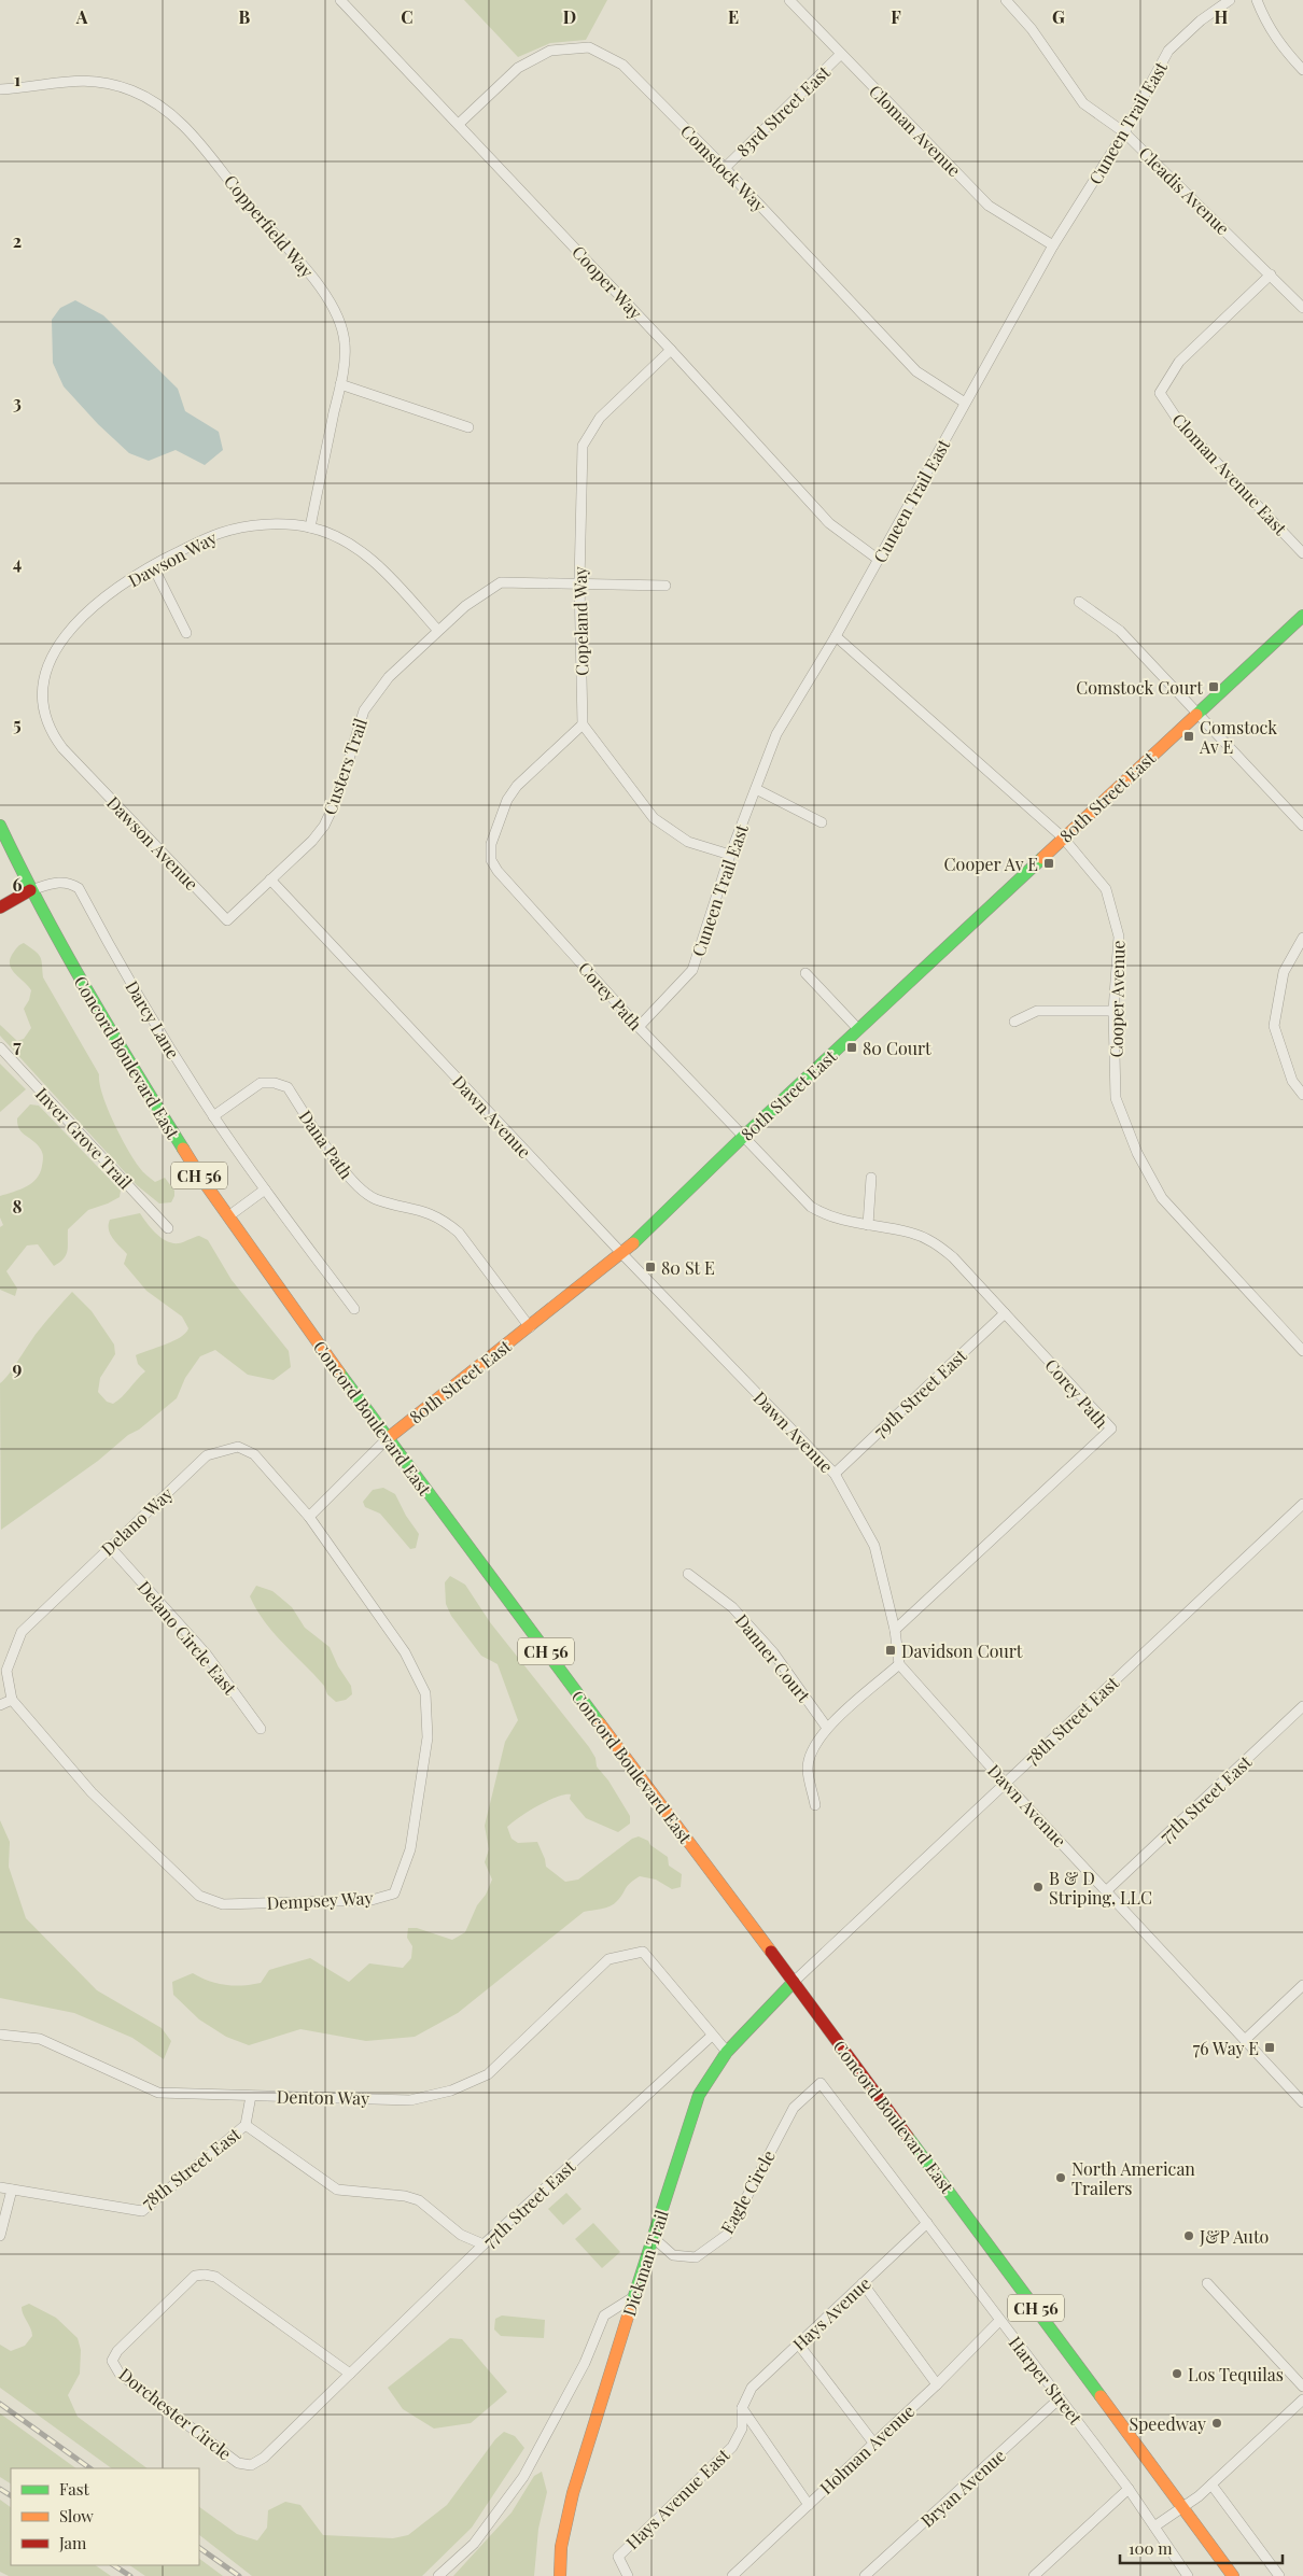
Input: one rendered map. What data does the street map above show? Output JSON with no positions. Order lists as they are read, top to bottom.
{
  "streets": {
    "main road": [
      "80th Street East",
      "Concord Boulevard East",
      "CH 56",
      "Dickman Trail"
    ],
    "street": [
      "83rd Street East",
      "Cuneen Trail East",
      "Cloman Avenue",
      "Comstock Way",
      "Cleadis Avenue",
      "Copperfield Way",
      "Cooper Way",
      "Cloman Avenue East",
      "Dawson Way",
      "Copeland Way",
      "Custers Trail",
      "Dawson Avenue",
      "Corey Path",
      "Cooper Avenue",
      "Darcy Lane",
      "Dawn Avenue",
      "Inver Grove Trail",
      "Dana Path",
      "79th Street East",
      "Delano Way",
      "Delano Circle East",
      "Danner Court",
      "78th Street East",
      "77th Street East",
      "Dempsey Way",
      "Denton Way",
      "Eagle Circle",
      "Hays Avenue",
      "Harper Street",
      "Dorchester Circle",
      "Holman Avenue",
      "Bryan Avenue",
      "Hays Avenue East"
    ]
  },
  "crossings": [
    ["83rd Street East", "Cloman Avenue"],
    ["83rd Street East", "Comstock Way"],
    ["Cuneen Trail East", "Cloman Avenue"],
    ["Cuneen Trail East", "Comstock Way"],
    ["Cuneen Trail East", "Cleadis Avenue"],
    ["Cuneen Trail East", "Cooper Way"],
    ["Cuneen Trail East", "Corey Path"],
    ["Cuneen Trail East", "Cooper Avenue"],
    ["Comstock Way", "Cooper Way"],
    ["Cleadis Avenue", "Cloman Avenue East"],
    ["Copperfield Way", "Dawson Way"],
    ["Cooper Way", "Copeland Way"],
    ["Dawson Way", "Custers Trail"],
    ["Dawson Way", "Dawson Avenue"],
    ["Copeland Way", "Custers Trail"],
    ["Copeland Way", "Corey Path"],
    ["Custers Trail", "Dawson Avenue"],
    ["Custers Trail", "Dawn Avenue"],
    ["80th Street East", "Corey Path"],
    ["80th Street East", "Cooper Avenue"],
    ["80th Street East", "Concord Boulevard East"],
    ["80th Street East", "Dawn Avenue"],
    ["80th Street East", "Dana Path"],
    ["80th Street East", "Delano Way"],
    ["80th Street East", "Dempsey Way"],
    ["Corey Path", "Dawn Avenue"],
    ["Corey Path", "79th Street East"],
    ["Darcy Lane", "Concord Boulevard East"],
    ["Darcy Lane", "Dana Path"],
    ["Concord Boulevard East", "78th Street East"],
    ["Concord Boulevard East", "Dickman Trail"],
    ["Dawn Avenue", "79th Street East"],
    ["Dawn Avenue", "78th Street East"],
    ["Dawn Avenue", "77th Street East"],
    ["Delano Way", "Delano Circle East"],
    ["Delano Way", "Dempsey Way"],
    ["78th Street East", "Denton Way"],
    ["78th Street East", "Dickman Trail"],
    ["77th Street East", "Denton Way"],
    ["77th Street East", "Dorchester Circle"],
    ["Eagle Circle", "Dickman Trail"],
    ["Eagle Circle", "Harper Street"],
    ["Hays Avenue", "Harper Street"],
    ["Hays Avenue", "Hays Avenue East"],
    ["Harper Street", "Holman Avenue"],
    ["Harper Street", "Bryan Avenue"]
  ],
  "places": {
    "transit": [
      "Comstock Court",
      "Comstock Av E",
      "Cooper Av E",
      "80 Court",
      "80 St E",
      "Davidson Court",
      "76 Way E"
    ],
    "other": [
      "B & D Striping, LLC",
      "North American Trailers",
      "J&P Auto",
      "Los Tequilas",
      "Speedway"
    ]
  },
  "legend": ["Fast", "Slow", "Jam"],
  "scale_bar": "100 m",
  "grid": {
    "columns": [
      "A",
      "B",
      "C",
      "D",
      "E",
      "F",
      "G",
      "H"
    ],
    "rows": [
      "1",
      "2",
      "3",
      "4",
      "5",
      "6",
      "7",
      "8",
      "9"
    ]
  }
}
